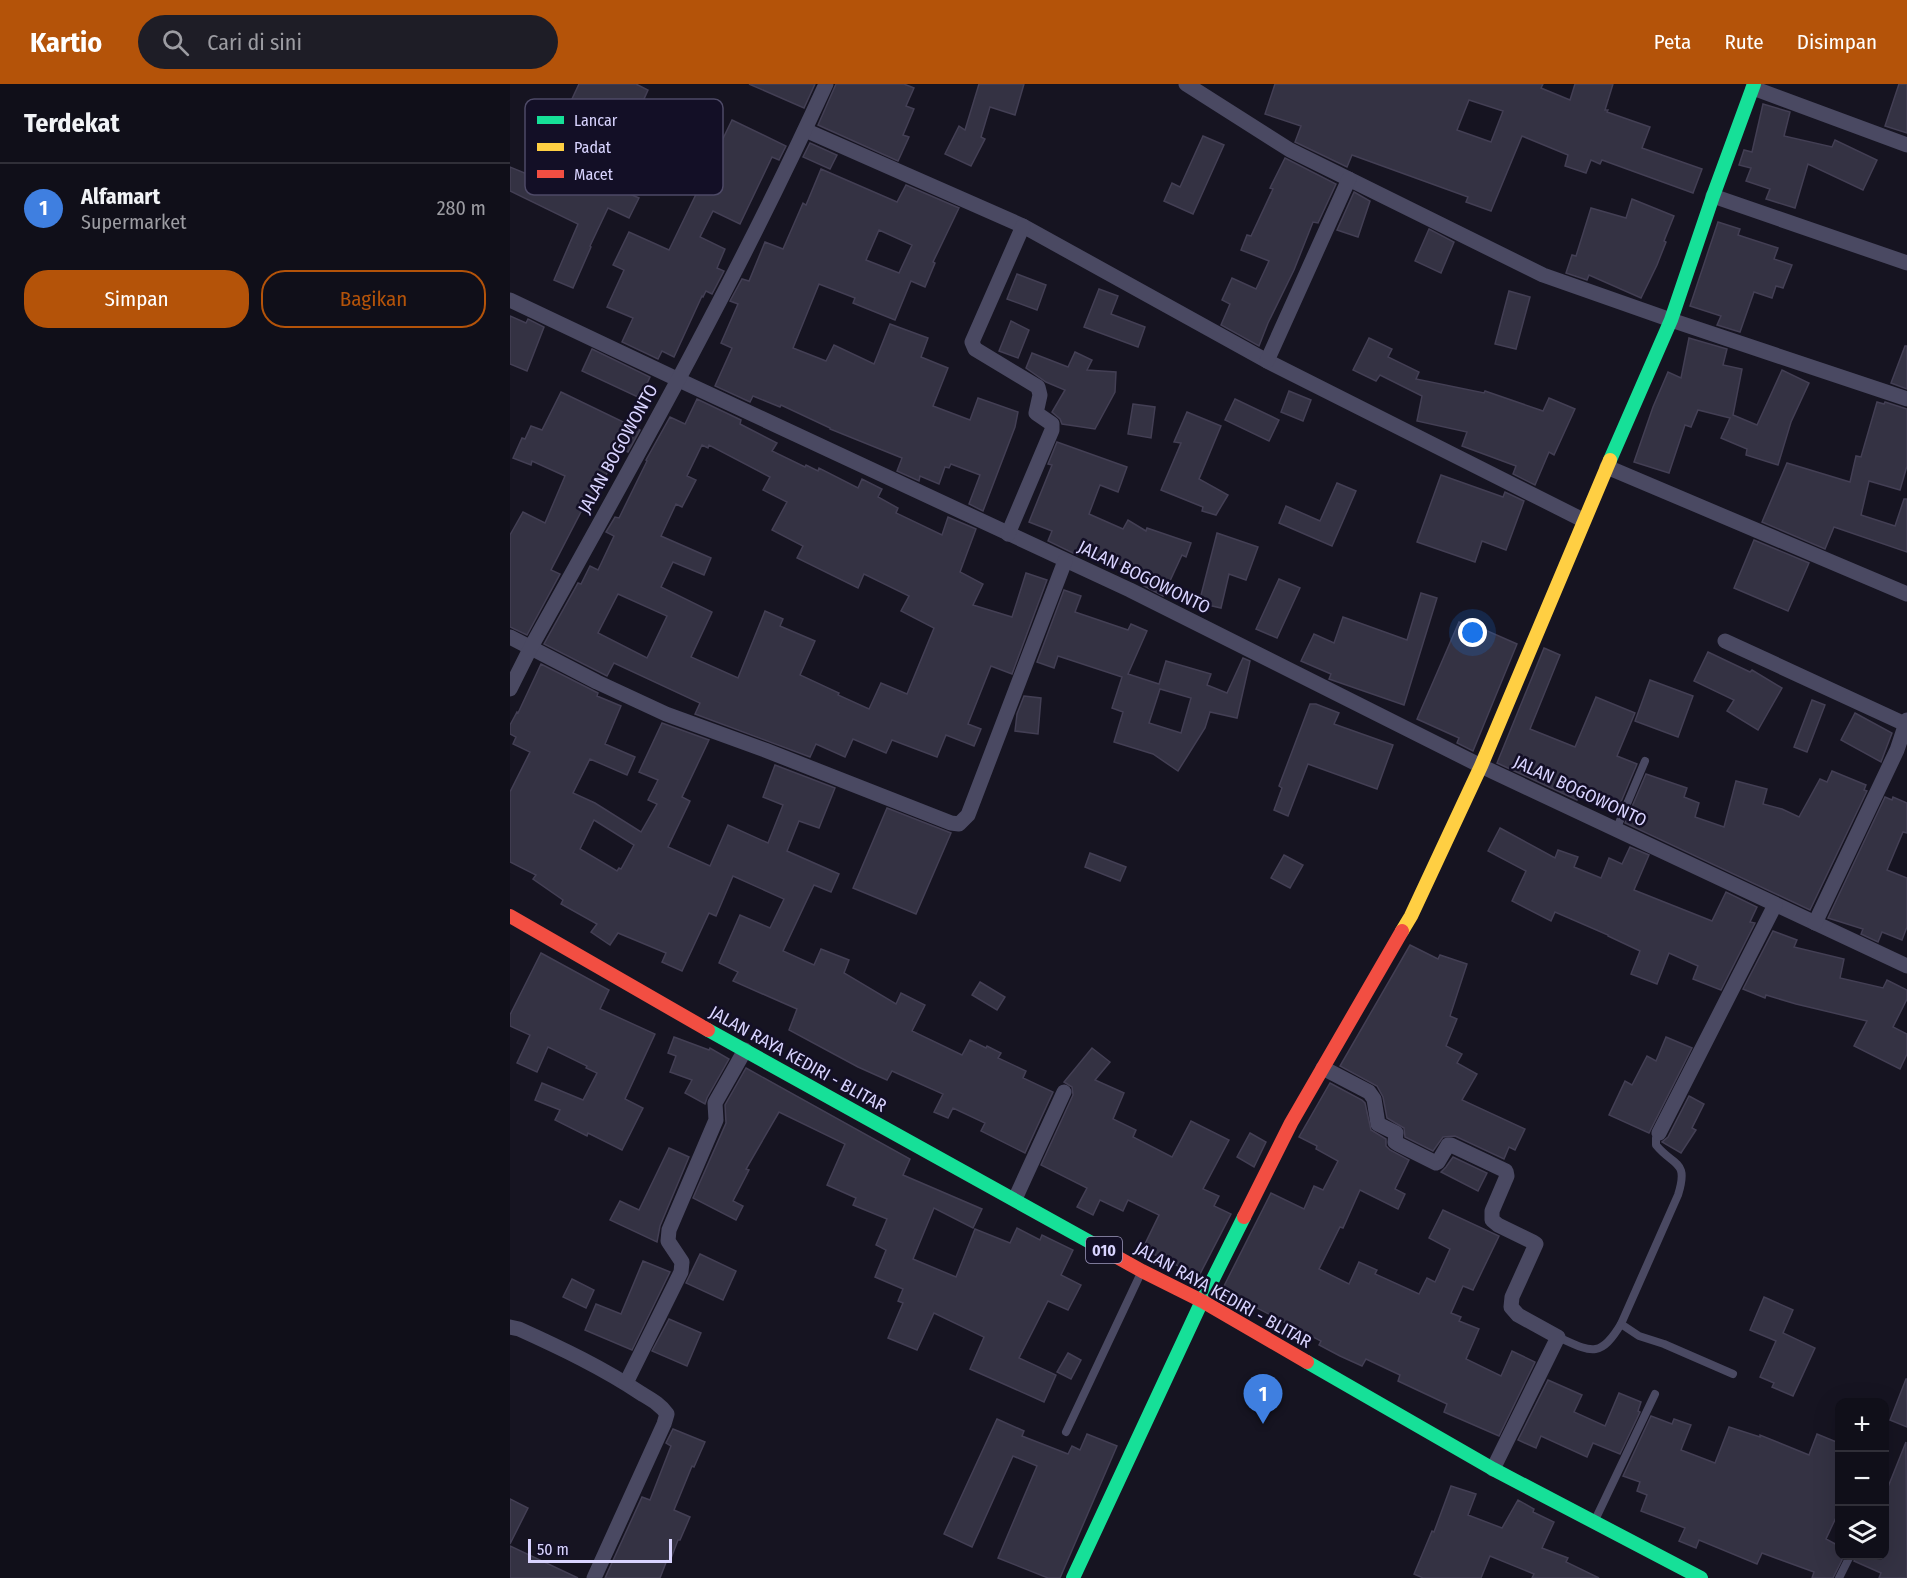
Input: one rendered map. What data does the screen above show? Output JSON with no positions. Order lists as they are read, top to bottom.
{
  "streets": {
    "street": ["JALAN BOGOWONTO", "JALAN RAYA KEDIRI - BLITAR", "010"]
  },
  "legend": ["Lancar", "Padat", "Macet"],
  "scale_bar": "50 m",
  "page": {
    "header": "Kartio",
    "search": "Cari di sini",
    "nav": ["Peta", "Rute", "Disimpan"],
    "heading": "Terdekat",
    "list": [
      {
        "mark": "1",
        "name": "Alfamart",
        "note": "Supermarket",
        "value": "280 m"
      }
    ],
    "buttons": ["Simpan", "Bagikan"],
    "pins": "1",
    "map_buttons": ["+", "−"],
    "scale": "50 m"
  }
}
